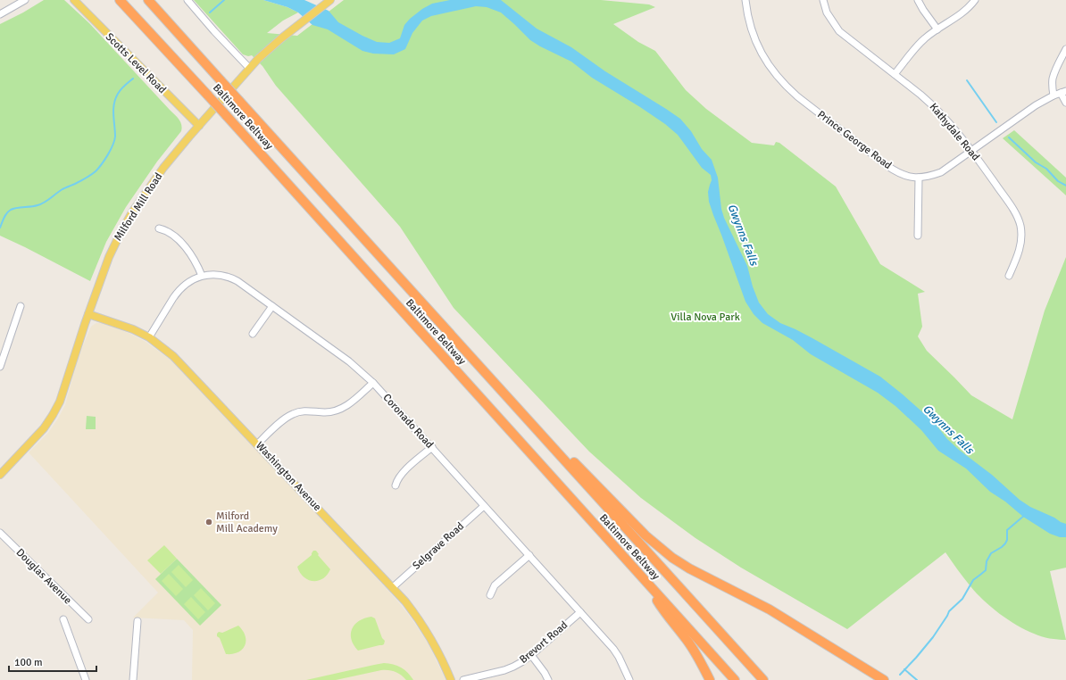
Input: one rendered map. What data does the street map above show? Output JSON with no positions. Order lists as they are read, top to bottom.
{
  "streets": {
    "highway": ["Baltimore Beltway"],
    "main road": ["Scotts Level Road", "Milford Mill Road", "Washington Avenue"],
    "street": [
      "Kathydale Road",
      "Prince George Road",
      "Coronado Road",
      "Selgrave Road",
      "Douglas Avenue",
      "Brevort Road"
    ]
  },
  "crossings": [
    ["Scotts Level Road", "Milford Mill Road"],
    ["Kathydale Road", "Prince George Road"],
    ["Milford Mill Road", "Washington Avenue"],
    ["Coronado Road", "Washington Avenue"],
    ["Coronado Road", "Selgrave Road"],
    ["Coronado Road", "Brevort Road"],
    ["Washington Avenue", "Selgrave Road"]
  ],
  "water": ["Gwynns Falls"],
  "parks": ["Villa Nova Park"],
  "places": ["Milford Mill Academy"],
  "scale_bar": "100 m"
}
